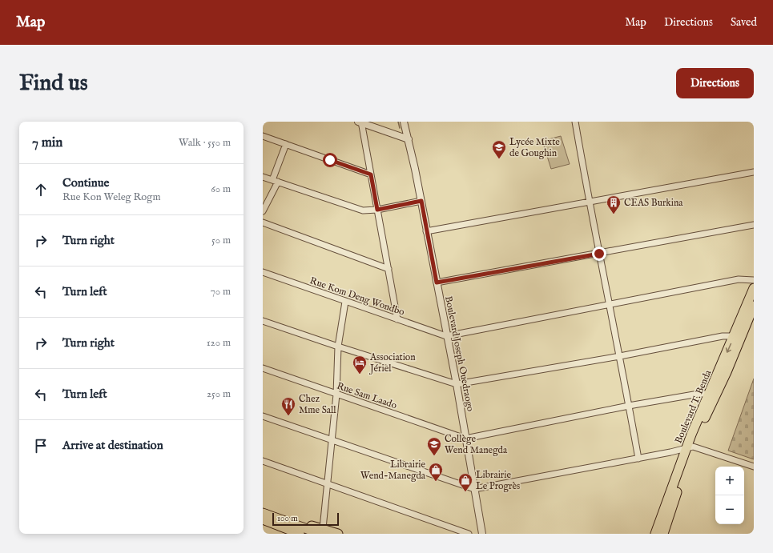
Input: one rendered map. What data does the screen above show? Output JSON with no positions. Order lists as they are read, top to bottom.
{
  "streets": {
    "highway": ["Boulevard T. Benda"],
    "street": ["Rue Kom Deng Wondbo", "Boulevard Joseph Ouedraogo", "Rue Sam Laado"]
  },
  "crossings": [
    ["Rue Kom Deng Wondbo", "Boulevard Joseph Ouedraogo"],
    ["Boulevard Joseph Ouedraogo", "Rue Sam Laado"]
  ],
  "places": {
    "school or university": ["Lycée Mixte de Goughin", "Collège Wend Manegda"],
    "building": ["CEAS Burkina"],
    "hotel": ["Association Jériel"],
    "restaurant": ["Chez Mme Sall"],
    "shop": ["Librairie Wend-Manegda", "Librairie Le Progrès"]
  },
  "scale_bar": "100 m",
  "page": {
    "header": "Map",
    "nav": ["Map", "Directions", "Saved"],
    "buttons": "Directions",
    "title": "Find us",
    "heading": ["7 min", "Walk · 550 m"],
    "list": [
      ["Continue", "Rue Kon Weleg Rogm", "60 m"],
      ["Turn right", "50 m"],
      ["Turn left", "70 m"],
      ["Turn right", "120 m"],
      ["Turn left", "250 m"],
      "Arrive at destination"
    ],
    "map_buttons": ["+", "−"],
    "scale": "100 m"
  }
}
